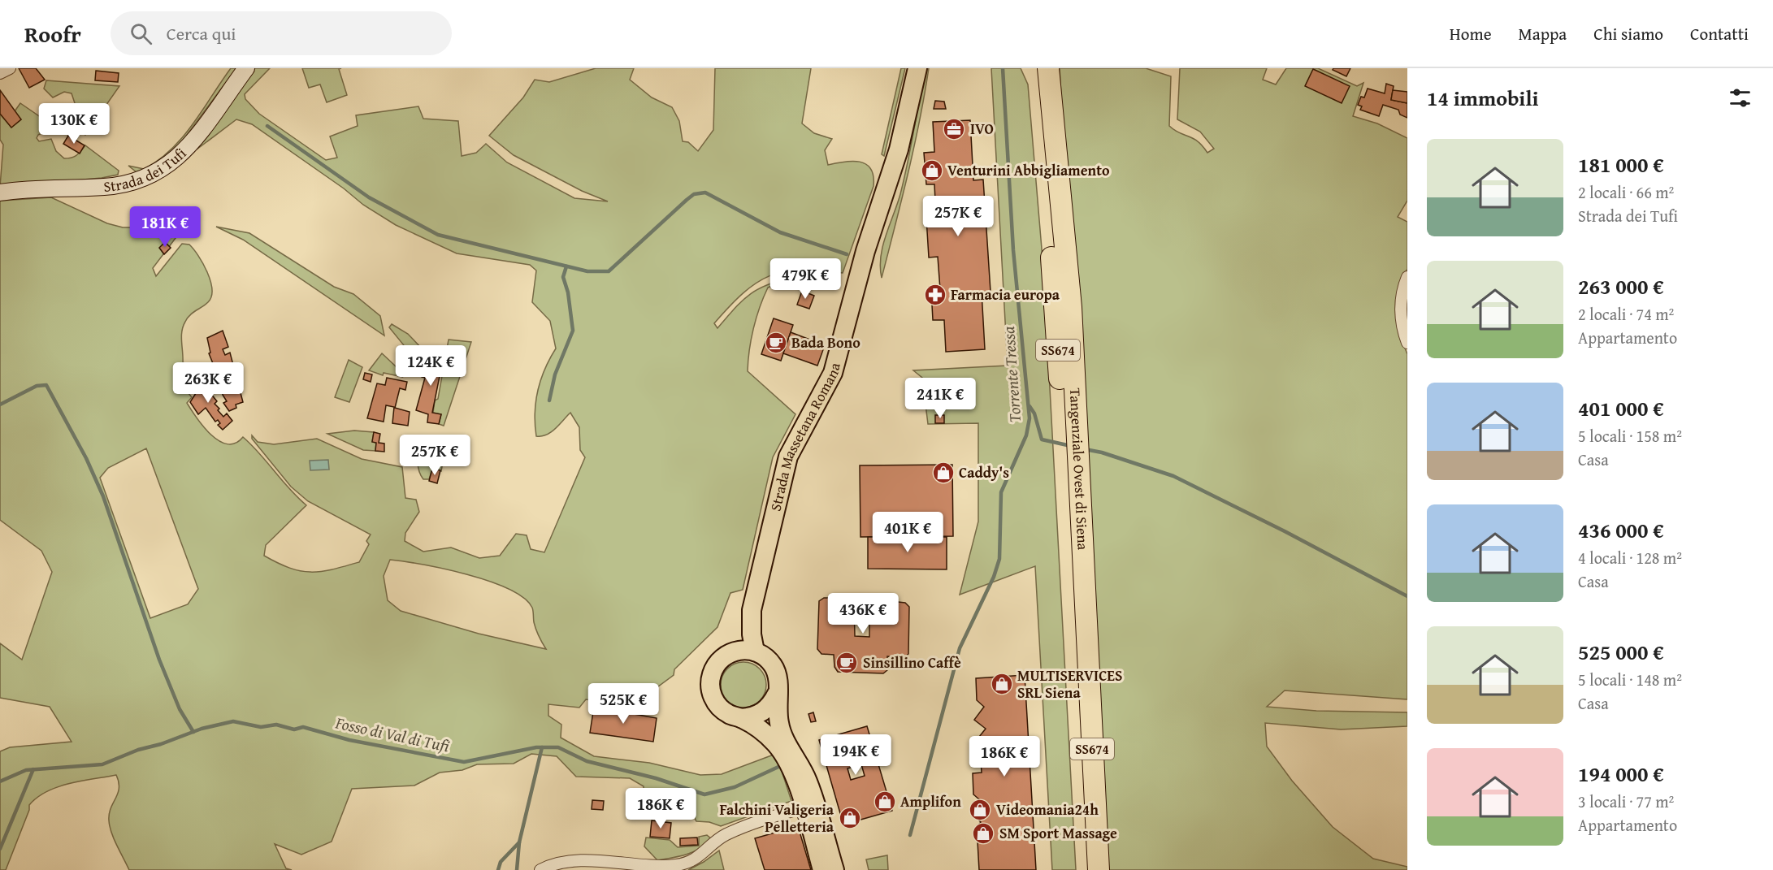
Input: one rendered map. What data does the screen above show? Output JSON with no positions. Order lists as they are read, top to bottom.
{
  "streets": {
    "highway": ["SS674", "Tangenziale Ovest di Siena"],
    "main road": ["Strada Massetana Romana"],
    "street": ["Strada dei Tufi"]
  },
  "water": ["Torrente Tressa", "Fosso di Val di Tufi"],
  "places": {
    "office": ["IVO"],
    "shop": [
      "Venturini Abbigliamento",
      "Caddy's",
      "MULTISERVICES SRL Siena",
      "Amplifon",
      "Videomania24h",
      "Falchini Valigeria Pelletteria",
      "SM Sport Massage"
    ],
    "pharmacy": ["Farmacia europa"],
    "cafe": ["Bada Bono", "Sinsillino Caffè"]
  },
  "page": {
    "header": "Roofr",
    "search": "Cerca qui",
    "nav": [
      "Home",
      "Mappa",
      "Chi siamo",
      "Contatti"
    ],
    "heading": "14 immobili",
    "price": [
      "130K €",
      "257K €",
      "181K €",
      "479K €",
      "124K €",
      "263K €",
      "241K €",
      "257K €",
      "401K €",
      "436K €",
      "525K €",
      "194K €",
      "186K €",
      "186K €"
    ],
    "list": [
      {
        "name": "181 000 €",
        "note": "2 locali · 66 m² · Strada dei Tufi"
      },
      {
        "name": "263 000 €",
        "note": "2 locali · 74 m² · Appartamento"
      },
      {
        "name": "401 000 €",
        "note": "5 locali · 158 m² · Casa"
      },
      {
        "name": "436 000 €",
        "note": "4 locali · 128 m² · Casa"
      },
      {
        "name": "525 000 €",
        "note": "5 locali · 148 m² · Casa"
      },
      {
        "name": "194 000 €",
        "note": "3 locali · 77 m² · Appartamento"
      }
    ]
  }
}
